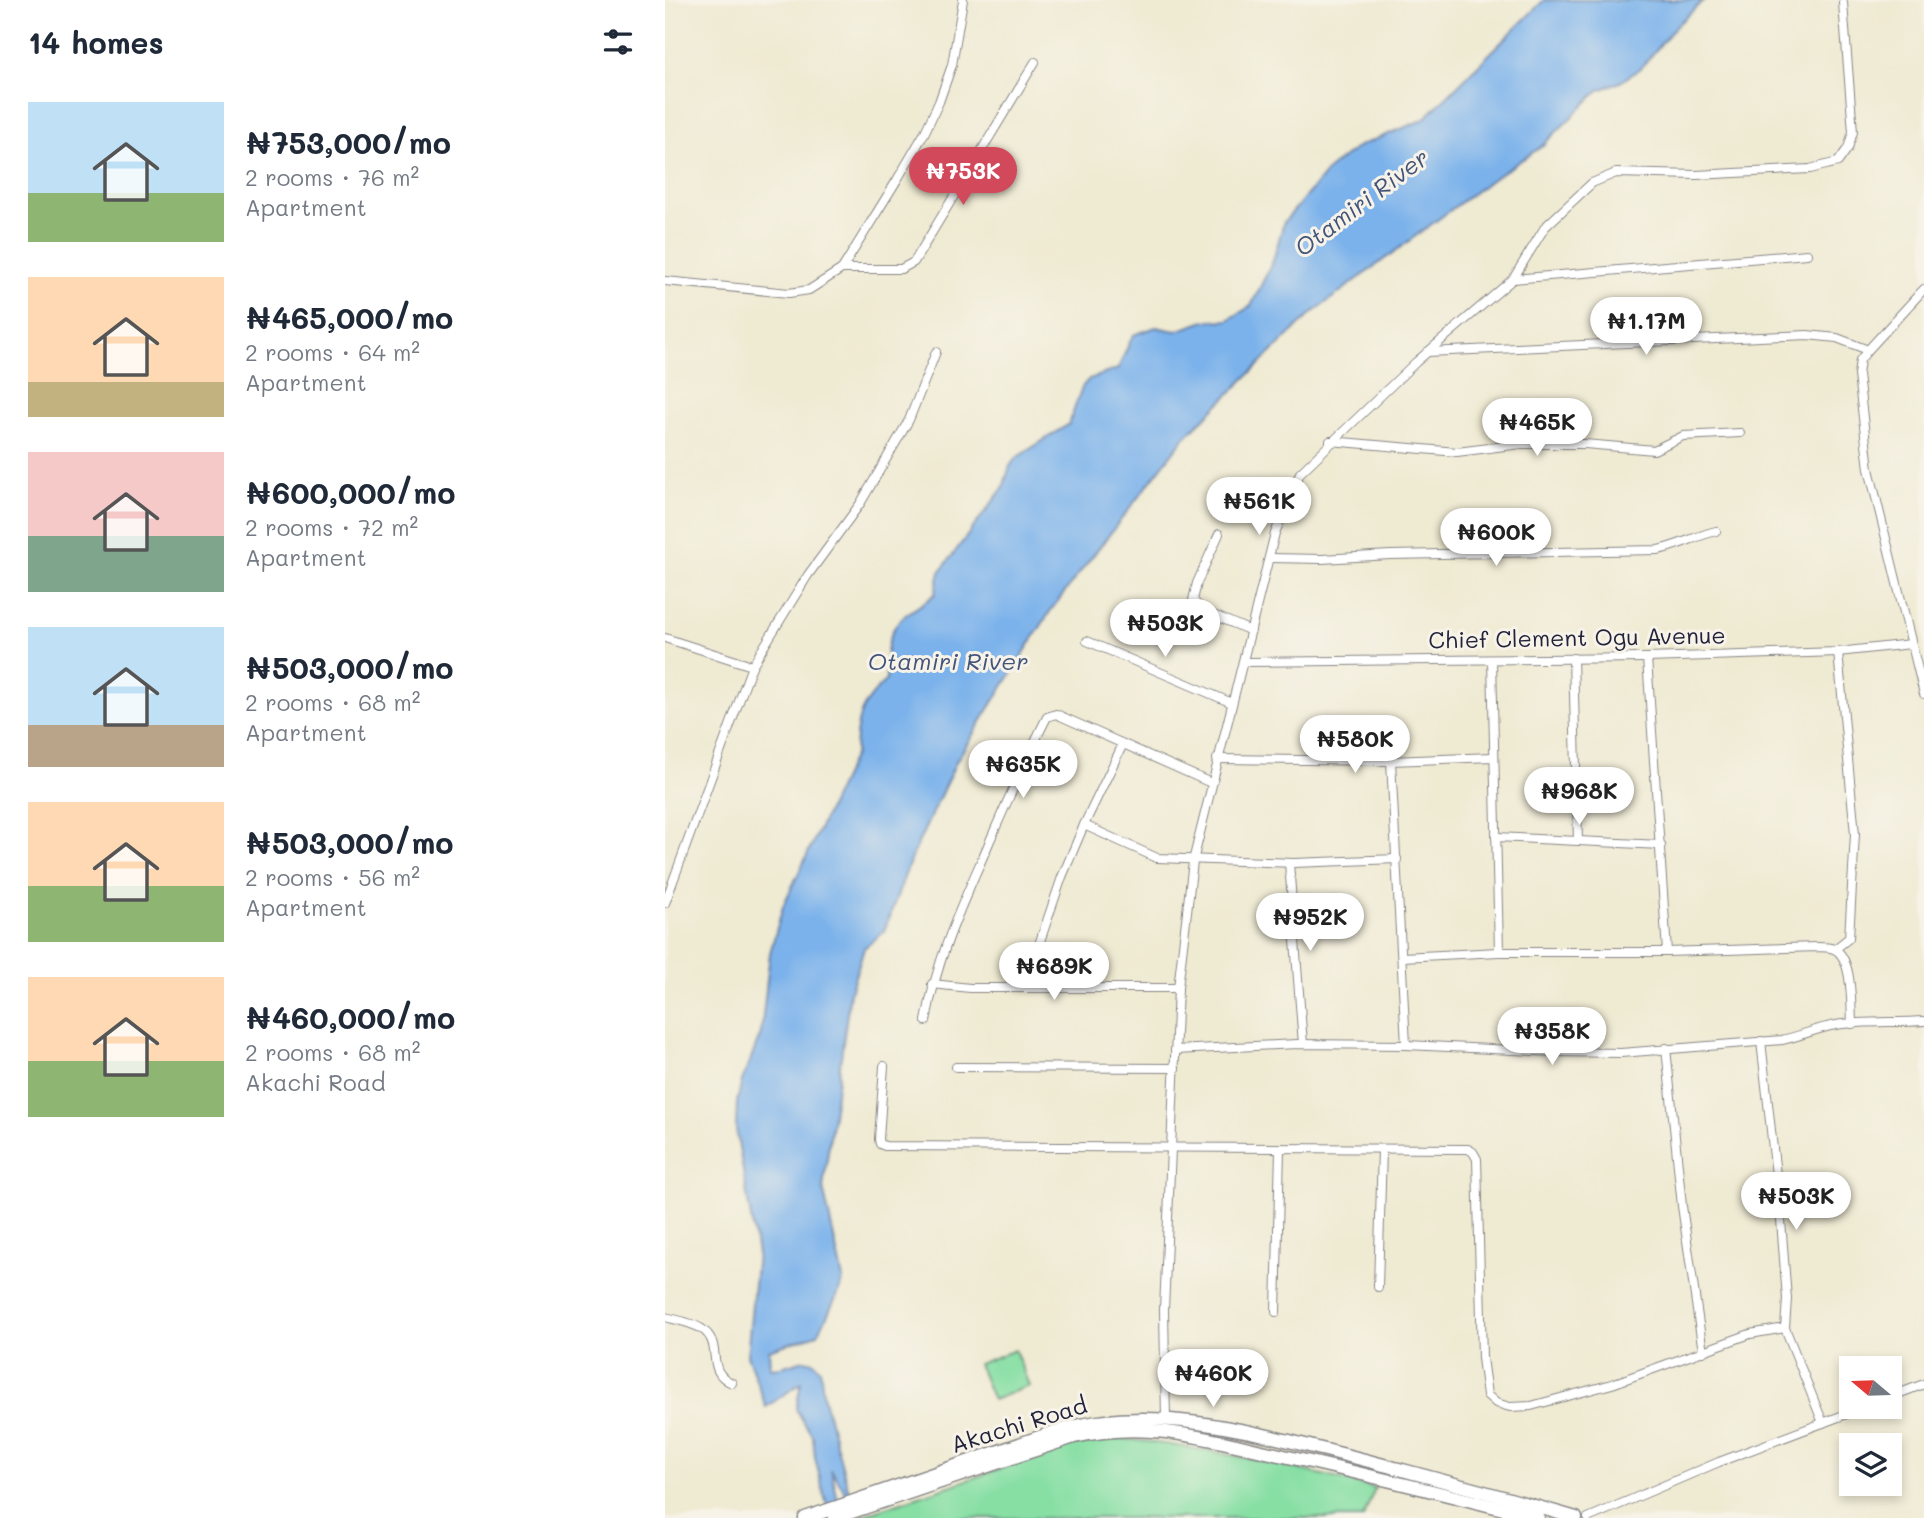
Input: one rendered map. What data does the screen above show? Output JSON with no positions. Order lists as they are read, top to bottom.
{
  "streets": {
    "main road": ["Akachi Road"],
    "street": ["Chief Clement Ogu Avenue"]
  },
  "water": ["Otamiri River"],
  "north": "left",
  "page": {
    "heading": "14 homes",
    "list": [
      {
        "name": "₦753,000/mo",
        "note": "2 rooms · 76 m² · Apartment"
      },
      {
        "name": "₦465,000/mo",
        "note": "2 rooms · 64 m² · Apartment"
      },
      {
        "name": "₦600,000/mo",
        "note": "2 rooms · 72 m² · Apartment"
      },
      {
        "name": "₦503,000/mo",
        "note": "2 rooms · 68 m² · Apartment"
      },
      {
        "name": "₦503,000/mo",
        "note": "2 rooms · 56 m² · Apartment"
      },
      {
        "name": "₦460,000/mo",
        "note": "2 rooms · 68 m² · Akachi Road"
      }
    ],
    "price": [
      "₦753K",
      "₦1.17M",
      "₦465K",
      "₦561K",
      "₦600K",
      "₦503K",
      "₦580K",
      "₦635K",
      "₦968K",
      "₦952K",
      "₦689K",
      "₦358K",
      "₦503K",
      "₦460K"
    ]
  }
}
